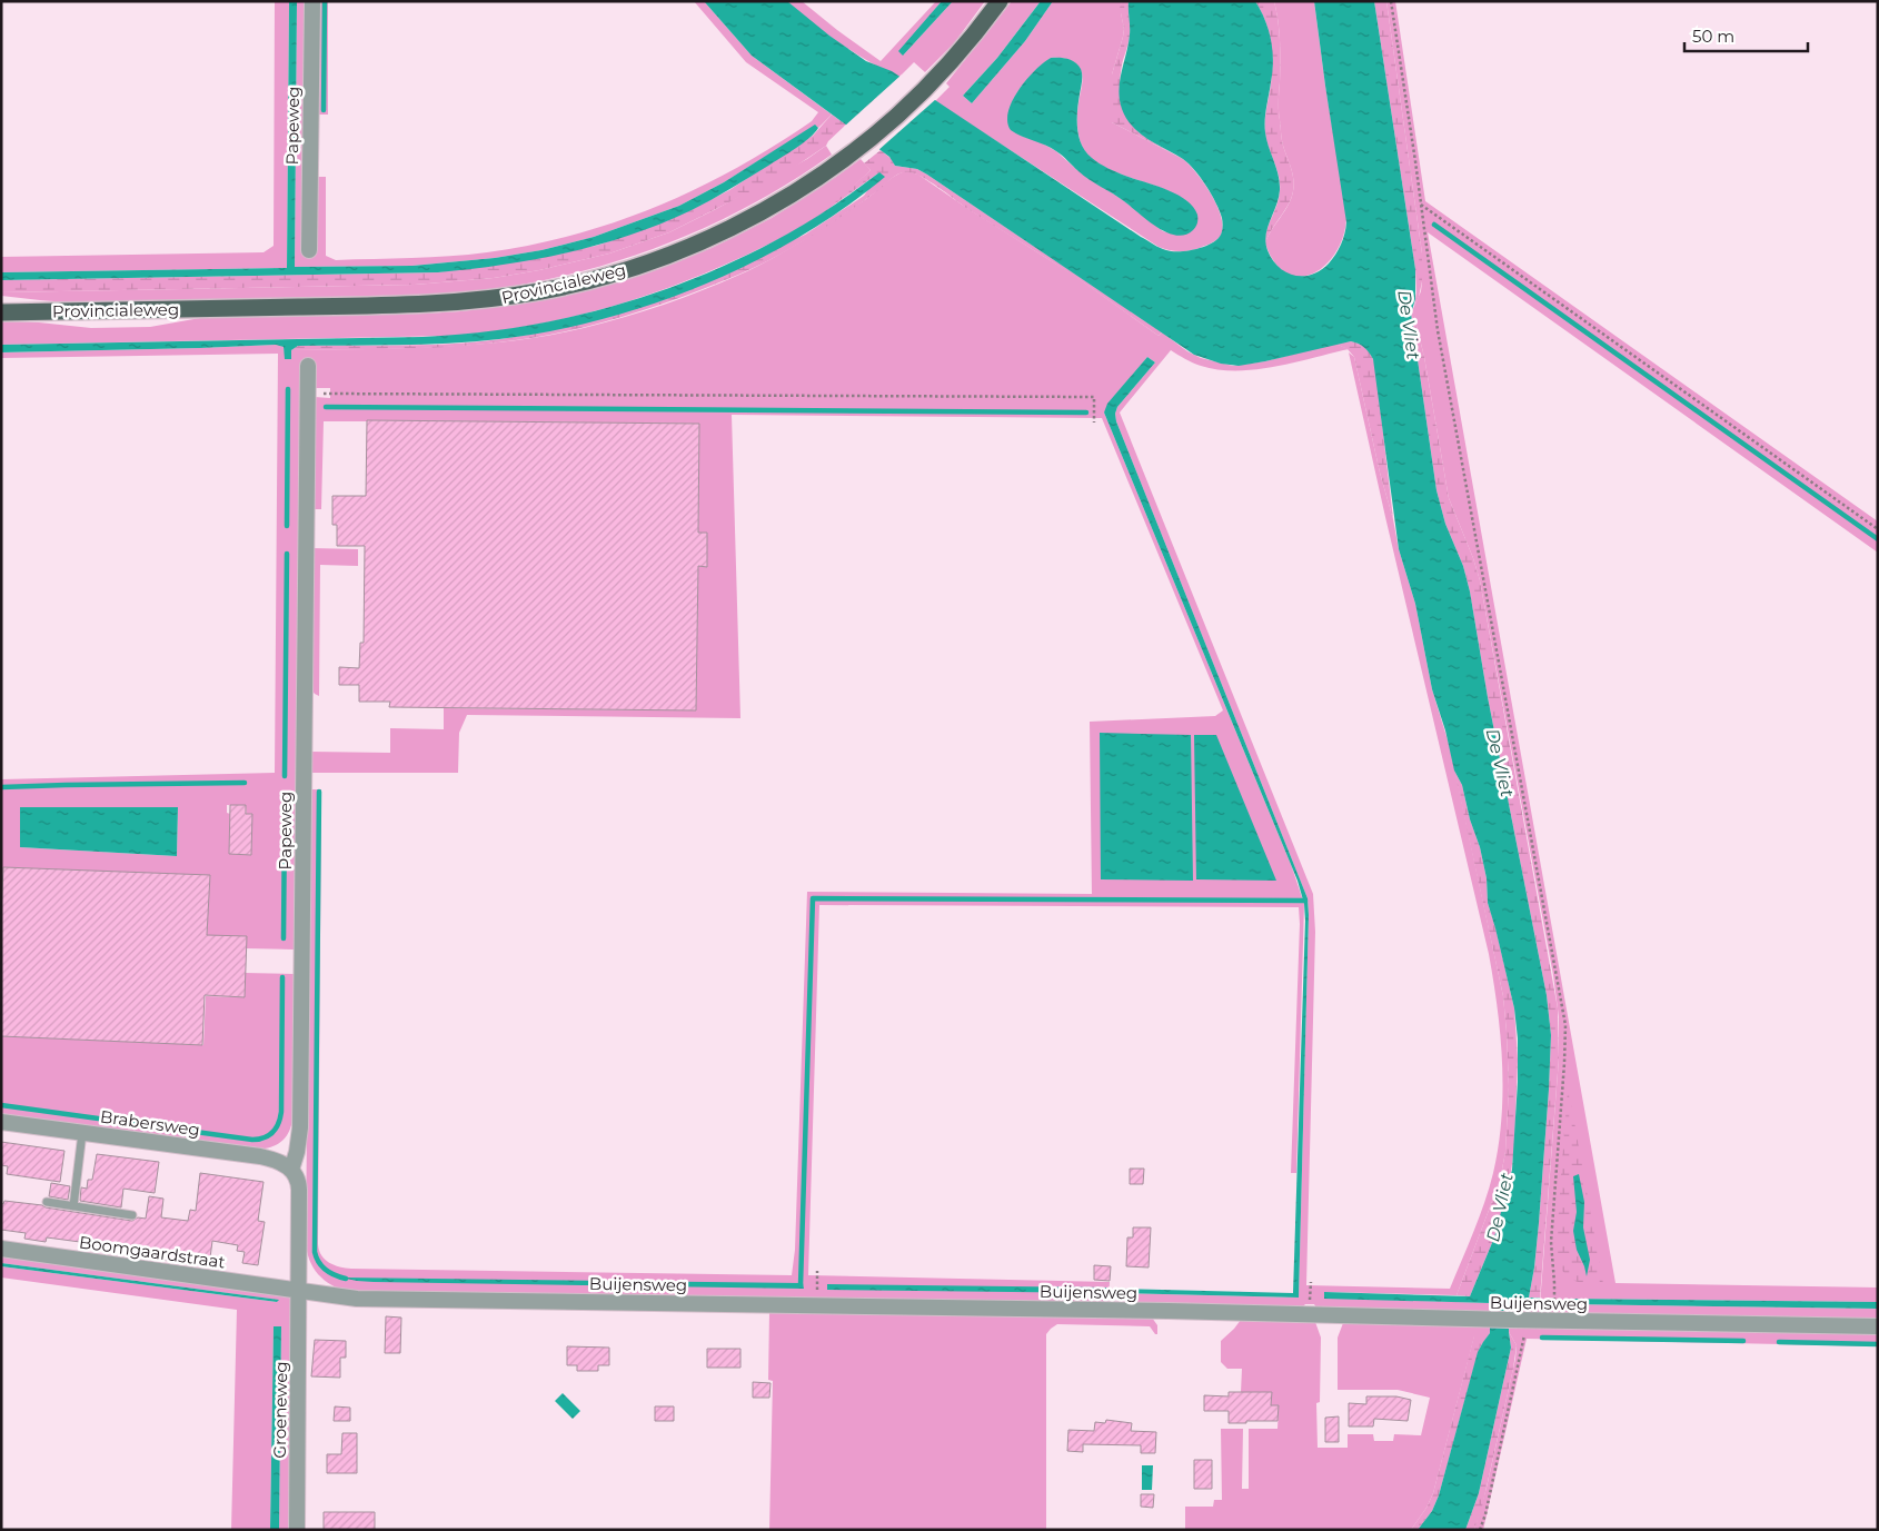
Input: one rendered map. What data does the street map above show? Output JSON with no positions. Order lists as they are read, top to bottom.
{
  "streets": {
    "main road": ["Provincialeweg"],
    "street": [
      "Papeweg",
      "Brabersweg",
      "Boomgaardstraat",
      "Buijensweg",
      "Groeneweg"
    ]
  },
  "crossings": [
    ["Papeweg", "Brabersweg"],
    ["Boomgaardstraat", "Buijensweg"],
    ["Boomgaardstraat", "Groeneweg"],
    ["Buijensweg", "Groeneweg"]
  ],
  "water": ["De Vliet"],
  "scale_bar": "50 m"
}
